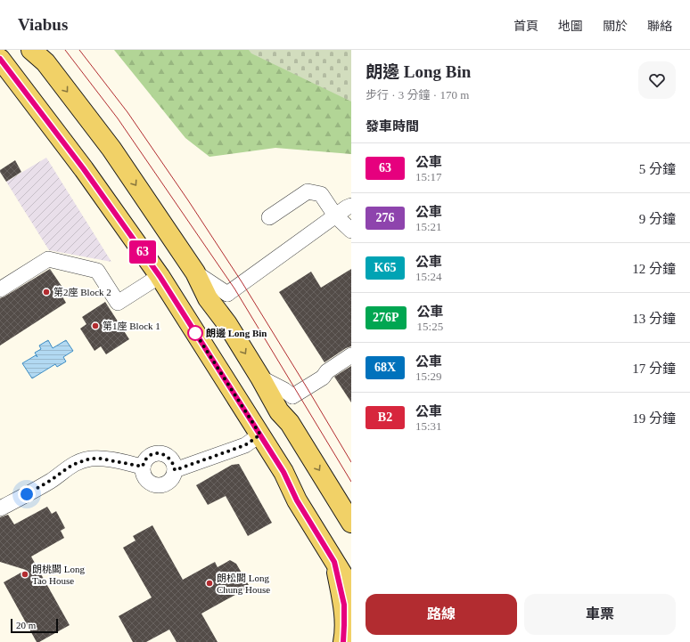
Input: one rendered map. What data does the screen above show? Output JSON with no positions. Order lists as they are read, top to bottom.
{
  "places": [
    "第2座 Block 2",
    "第1座 Block 1",
    "朗邊 Long Bin",
    "朗桃閣 Long Tao House",
    "朗松閣 Long Chung House"
  ],
  "lines": ["bus line 63"],
  "scale_bar": "20 m",
  "page": {
    "header": "Viabus",
    "nav": [
      "首頁",
      "地圖",
      "關於",
      "聯絡"
    ],
    "on_map": "63",
    "heading": [
      ["朗邊 Long Bin", "步行 · 3 分鐘 · 170 m"],
      "發車時間"
    ],
    "list": [
      {
        "mark": "63",
        "name": "公車",
        "note": "15:17",
        "value": "5 分鐘"
      },
      {
        "mark": "276",
        "name": "公車",
        "note": "15:21",
        "value": "9 分鐘"
      },
      {
        "mark": "K65",
        "name": "公車",
        "note": "15:24",
        "value": "12 分鐘"
      },
      {
        "mark": "276P",
        "name": "公車",
        "note": "15:25",
        "value": "13 分鐘"
      },
      {
        "mark": "68X",
        "name": "公車",
        "note": "15:29",
        "value": "17 分鐘"
      },
      {
        "mark": "B2",
        "name": "公車",
        "note": "15:31",
        "value": "19 分鐘"
      }
    ],
    "buttons": ["路線", "車票"],
    "scale": "20 m"
  }
}
